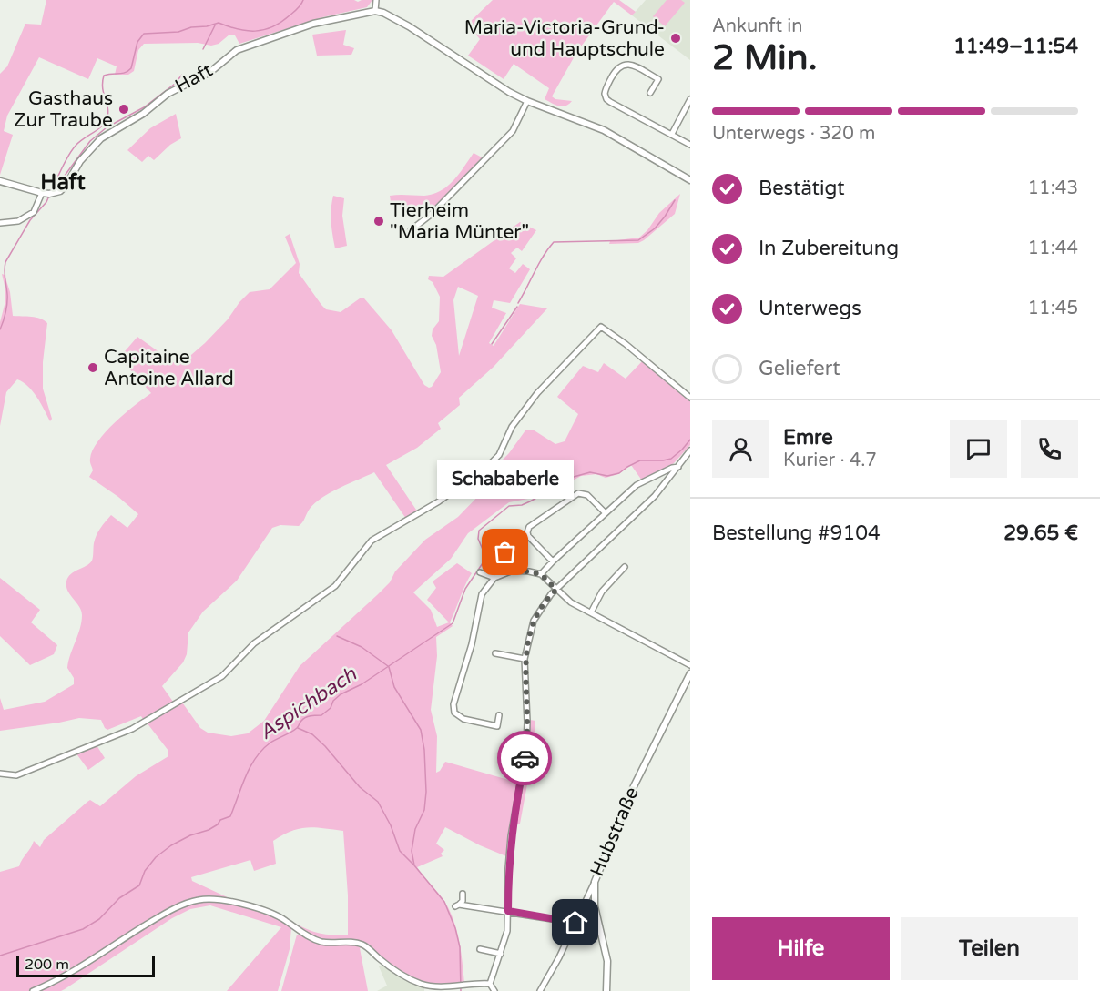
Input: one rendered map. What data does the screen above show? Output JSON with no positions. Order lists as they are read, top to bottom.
{
  "streets": {
    "main road": ["Haft", "Hubstraße"]
  },
  "districts": ["Haft"],
  "water": ["Aspichbach"],
  "places": [
    "Maria-Victoria-Grund- und Hauptschule",
    "Gasthaus Zur Traube",
    "Tierheim \"Maria Münter\"",
    "Capitaine Antoine Allard",
    "Schababerle"
  ],
  "scale_bar": "200 m",
  "page": {
    "heading": ["2 Min.", "Ankunft in", "11:49–11:54"],
    "panel": [
      "Emre",
      "Kurier · 4.7",
      "Bestellung #9104",
      "29.65 €"
    ],
    "bar": "Unterwegs · 320 m",
    "list": [
      ["Bestätigt", "11:43"],
      ["In Zubereitung", "11:44"],
      ["Unterwegs", "11:45"],
      "Geliefert"
    ],
    "bubble": "Schababerle",
    "buttons": ["Hilfe", "Teilen"],
    "scale": "200 m"
  }
}
